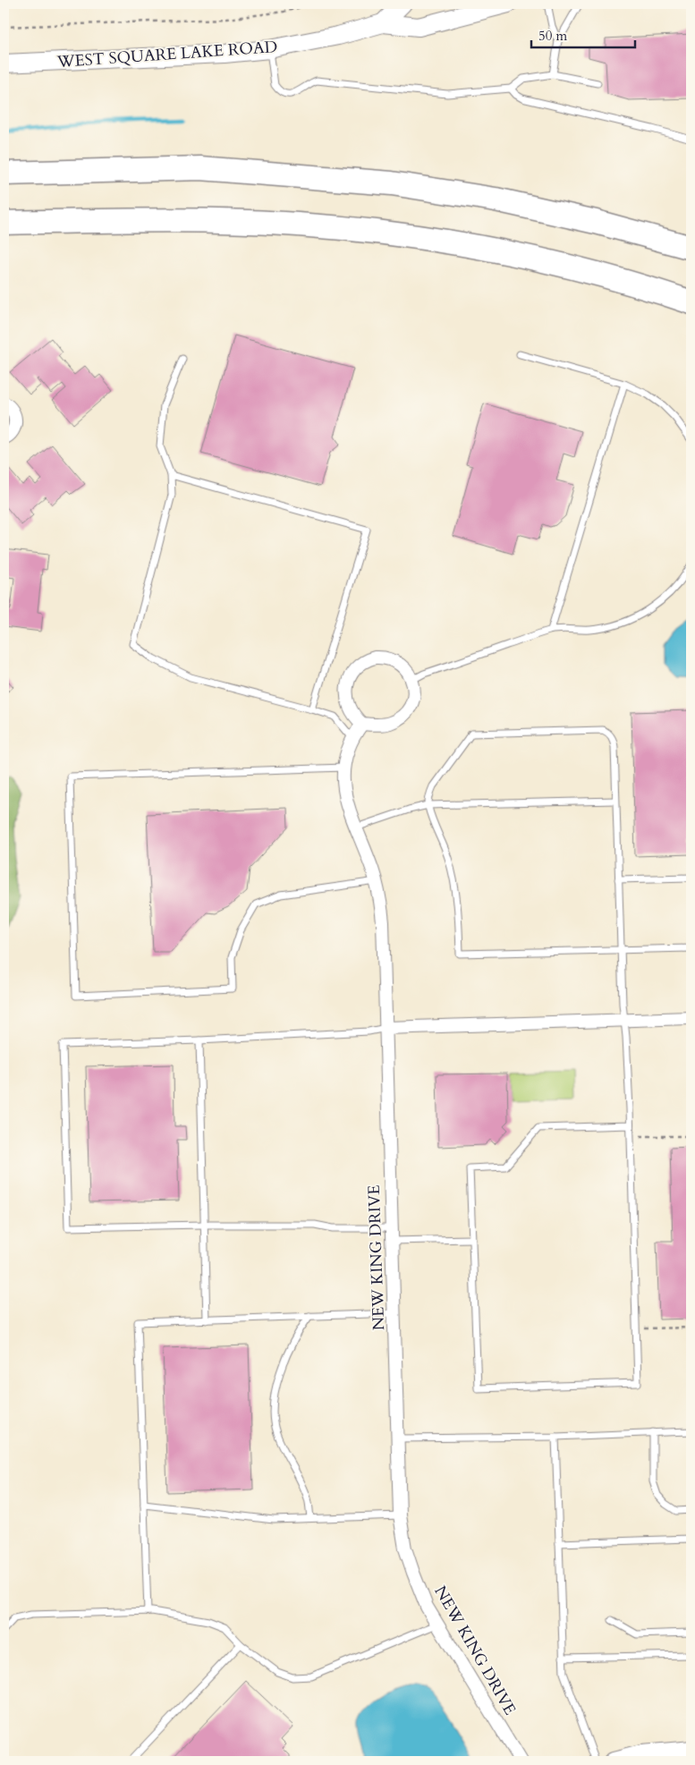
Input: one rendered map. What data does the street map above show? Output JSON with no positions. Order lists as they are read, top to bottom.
{
  "streets": {
    "main road": ["WEST SQUARE LAKE ROAD"],
    "street": ["NEW KING DRIVE"]
  },
  "scale_bar": "50 m"
}
